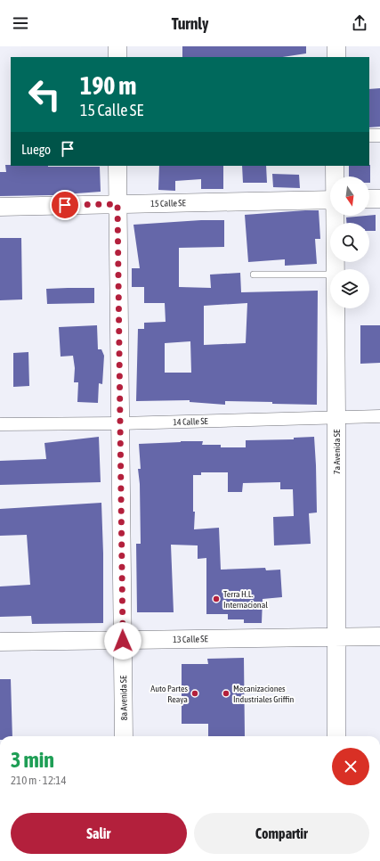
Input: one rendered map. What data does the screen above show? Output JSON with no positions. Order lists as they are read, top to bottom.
{
  "streets": {
    "street": [
      "15 Calle SE",
      "14 Calle SE",
      "7a Avenida SE",
      "13 Calle SE",
      "8a Avenida SE"
    ]
  },
  "crossings": [
    ["15 Calle SE", "8a Avenida SE"],
    ["14 Calle SE", "7a Avenida SE"],
    ["14 Calle SE", "8a Avenida SE"],
    ["7a Avenida SE", "13 Calle SE"],
    ["13 Calle SE", "8a Avenida SE"]
  ],
  "places": ["Terra H.L. Internacional", "Auto Partes Reaya", "Mecanizaciones Industriales Griffin"],
  "north": "bottom",
  "page": {
    "header": "Turnly",
    "turn": ["190 m", "15 Calle SE"],
    "then": "Luego",
    "heading": ["3 min", "210 m · 12:14"],
    "buttons": ["Salir", "Compartir"]
  }
}
